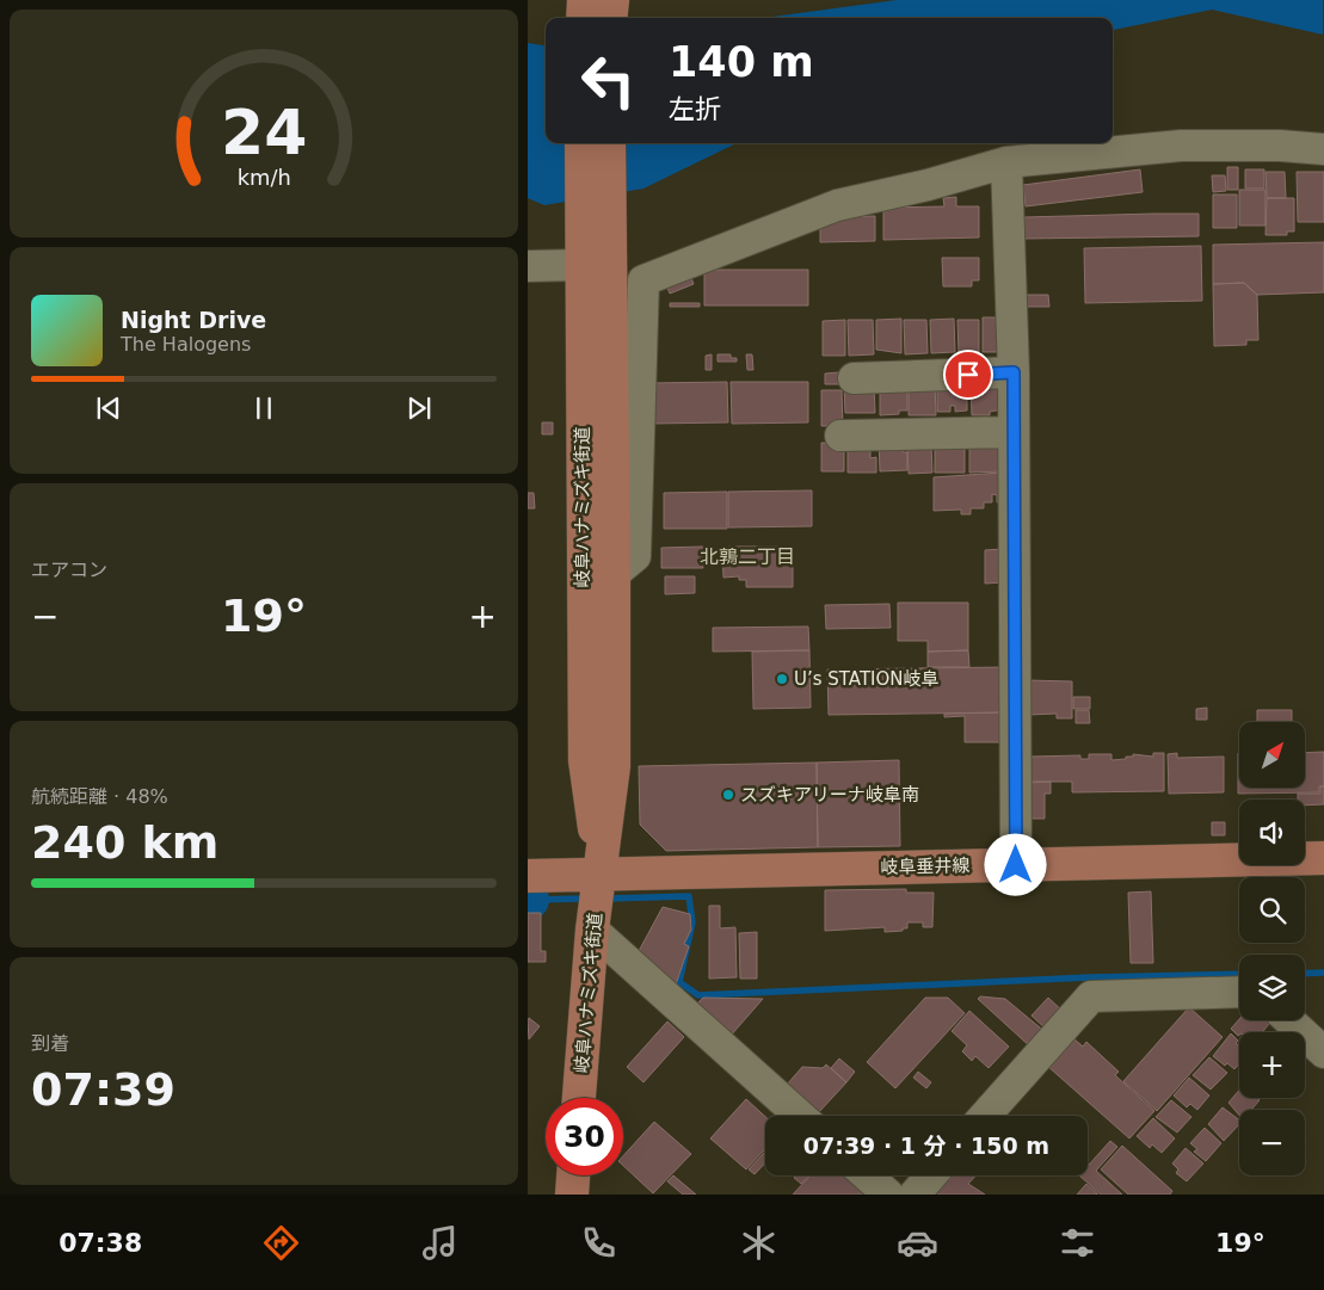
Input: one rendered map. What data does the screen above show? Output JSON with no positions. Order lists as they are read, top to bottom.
{
  "streets": {
    "main road": ["岐阜ハナミズキ街道", "岐阜垂井線"]
  },
  "crossings": [
    ["岐阜ハナミズキ街道", "岐阜垂井線"]
  ],
  "districts": ["北鶉二丁目"],
  "places": ["U’s STATION岐阜", "スズキアリーナ岐阜南"],
  "north": "top right",
  "page": {
    "turn": ["140 m", "左折"],
    "song": ["Night Drive", "The Halogens"],
    "tile": [
      "エアコン",
      ["航続距離 · 48%", "240 km"],
      ["到着", "07:39"]
    ],
    "heat": ["−", "19°", "+"],
    "map_buttons": ["+", "−"],
    "limit": "30",
    "trip": "07:39 · 1 分 · 150 m",
    "tabs": ["07:38", "19°"],
    "gauge": ["24", "km/h"]
  }
}
